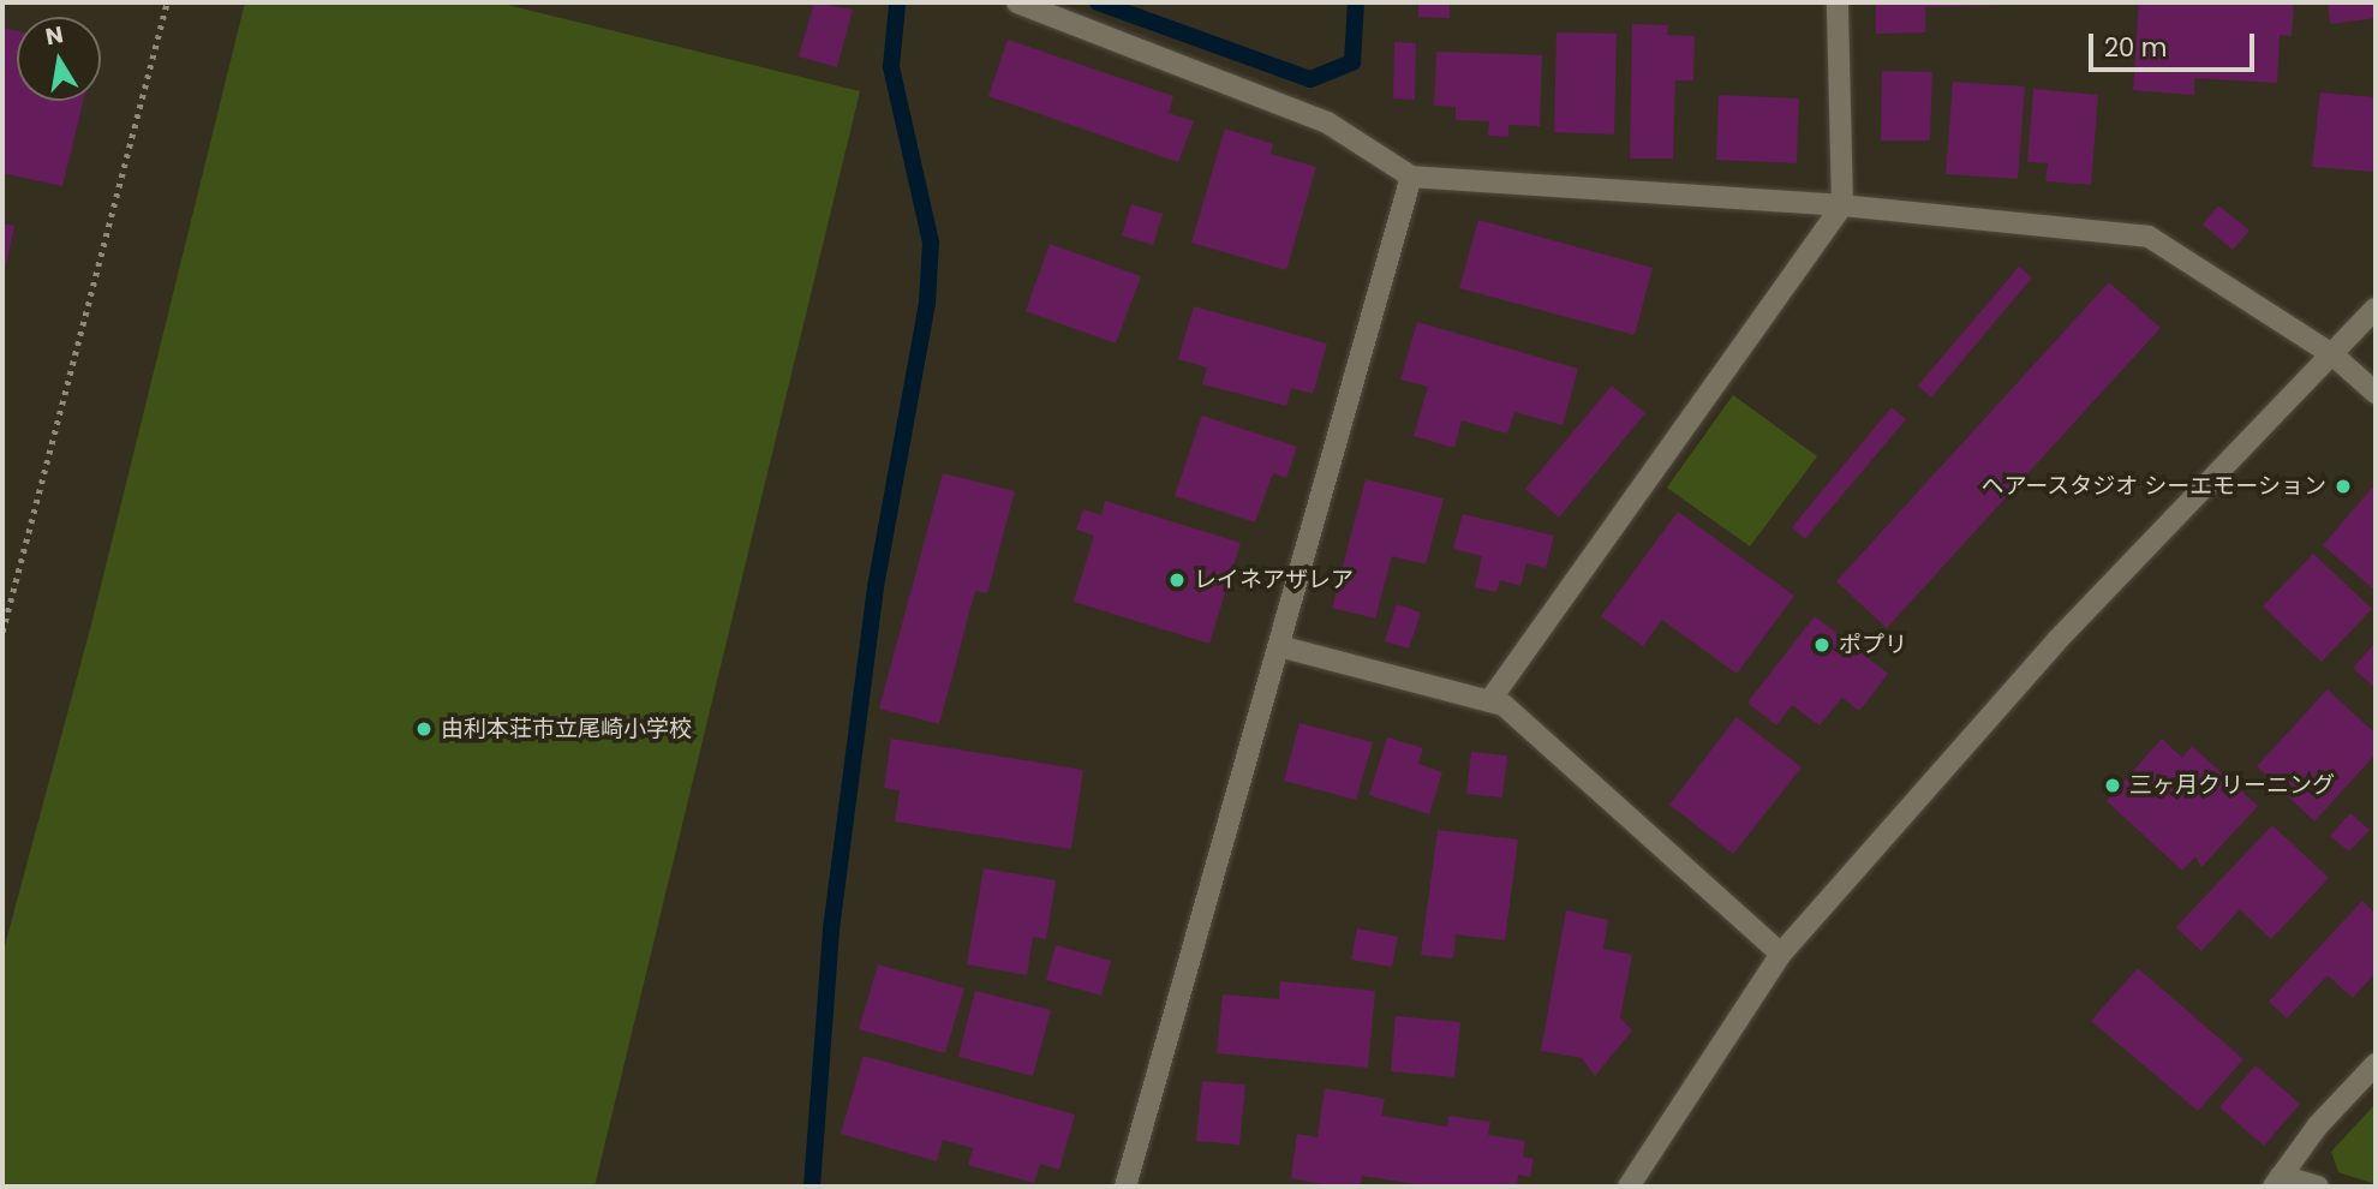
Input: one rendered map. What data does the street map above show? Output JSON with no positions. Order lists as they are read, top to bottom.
{
  "places": [
    "ヘアースタジオ シーエモーション",
    "レイネアザレア",
    "ポプリ",
    "由利本荘市立尾崎小学校",
    "三ヶ月クリーニング"
  ],
  "scale_bar": "20 m",
  "north": "top"
}
